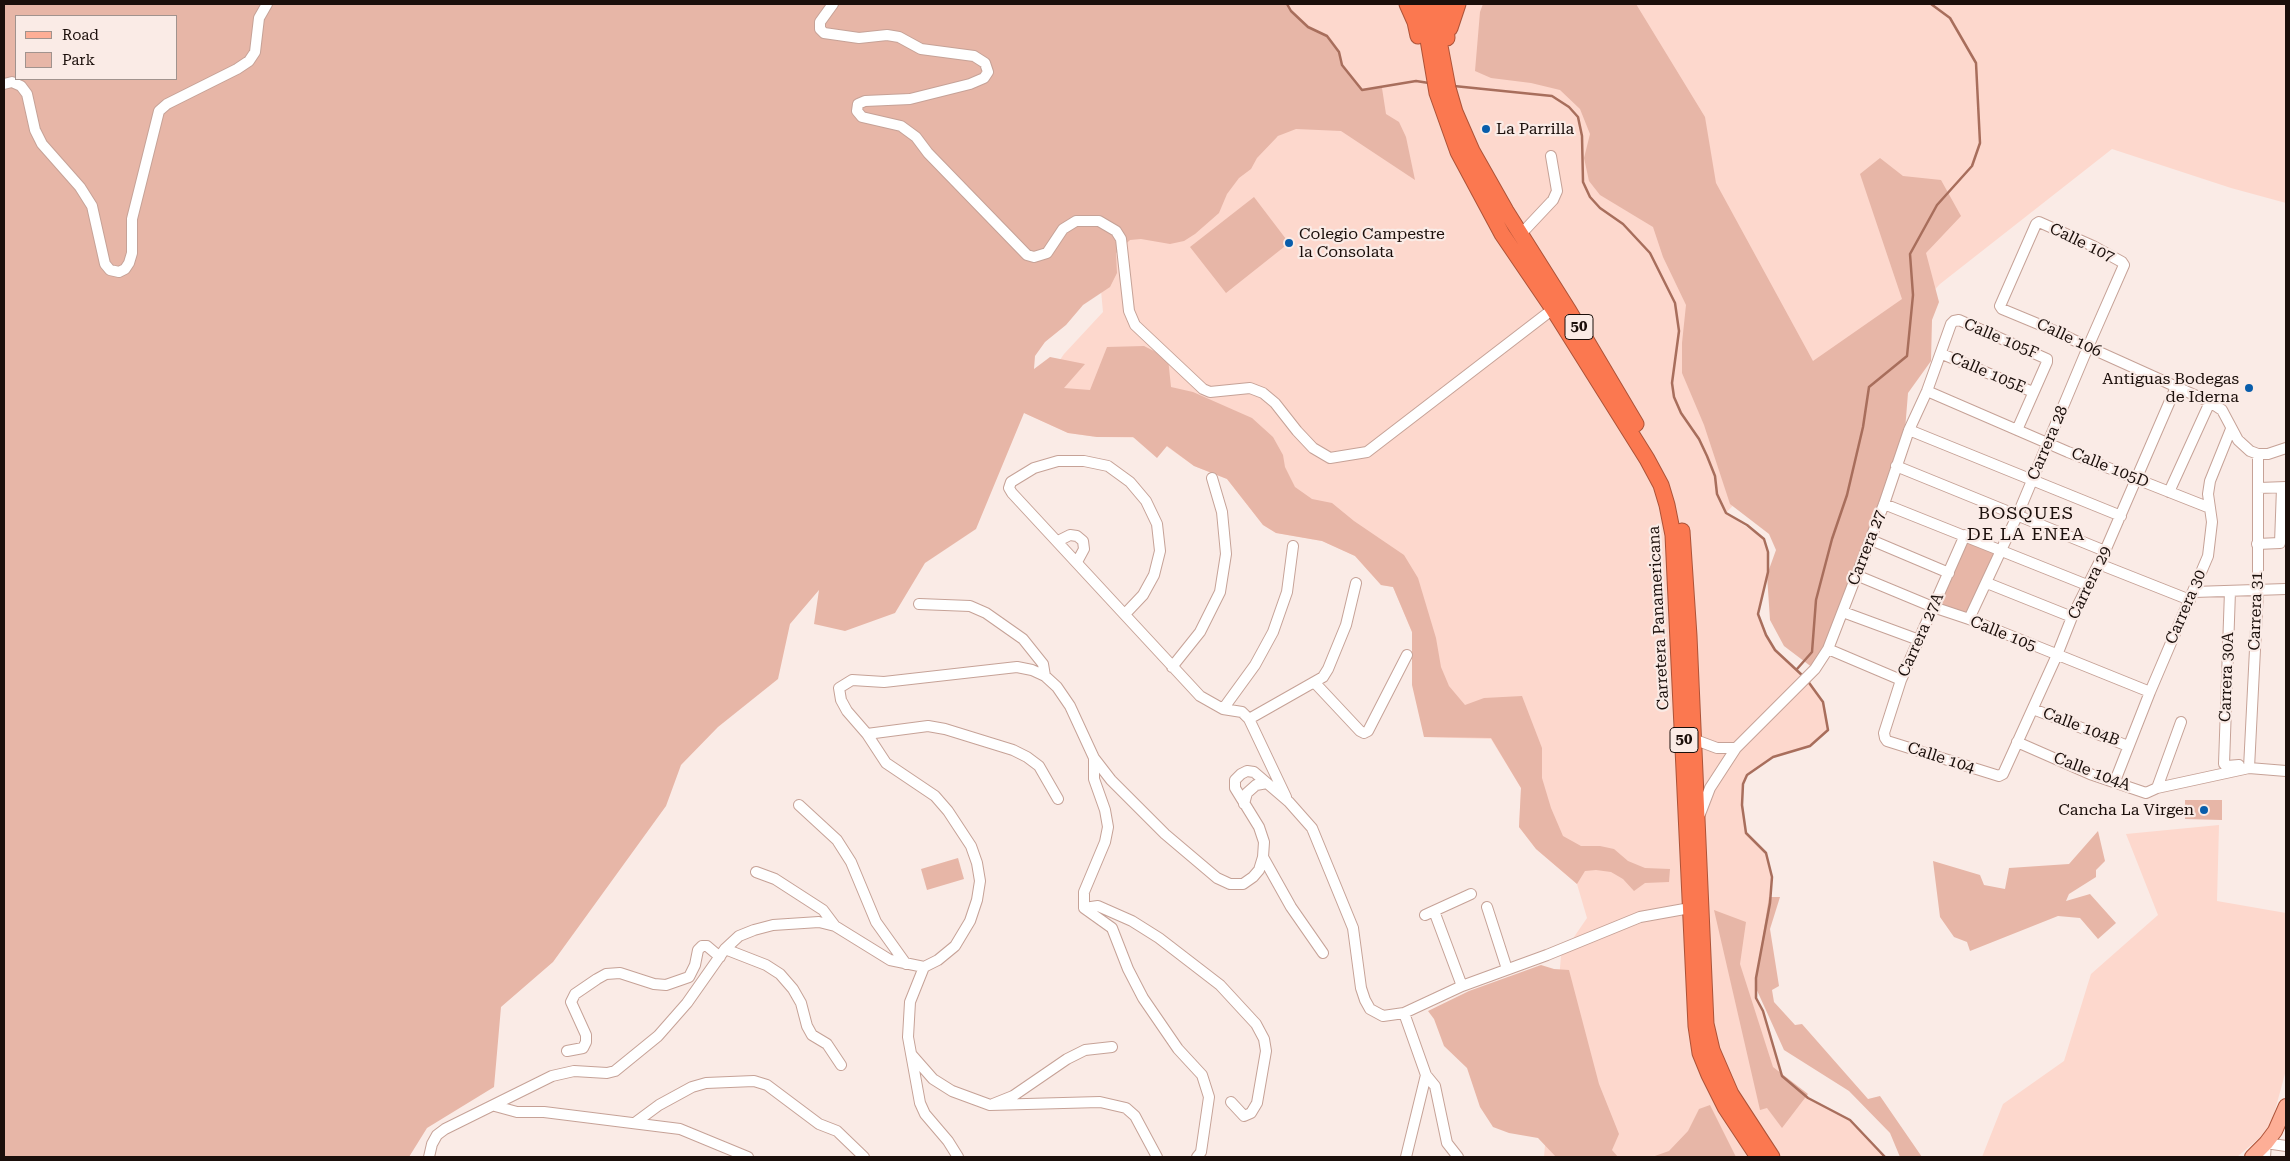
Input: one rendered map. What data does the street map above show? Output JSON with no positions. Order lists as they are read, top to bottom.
{
  "streets": {
    "highway": ["50", "Carretera Panamericana"],
    "street": [
      "Calle 107",
      "Calle 106",
      "Calle 105F",
      "Calle 105E",
      "Carrera 28",
      "Calle 105D",
      "Carrera 27",
      "Carrera 29",
      "Carrera 30",
      "Carrera 31",
      "Calle 105",
      "Carrera 27A",
      "Carrera 30A",
      "Calle 104B",
      "Calle 104",
      "Calle 104A"
    ]
  },
  "crossings": [
    ["Calle 107", "Calle 106"],
    ["Calle 107", "Carrera 28"],
    ["Calle 106", "Carrera 28"],
    ["Calle 106", "Carrera 29"],
    ["Calle 106", "Carrera 30"],
    ["Calle 106", "Carrera 31"],
    ["Calle 105F", "Calle 105E"],
    ["Calle 105F", "Carrera 27"],
    ["Calle 105E", "Carrera 27"],
    ["Carrera 28", "Calle 105D"],
    ["Carrera 28", "Calle 105"],
    ["Calle 105D", "Carrera 27"],
    ["Calle 105D", "Carrera 29"],
    ["Calle 105D", "Carrera 30"],
    ["Carrera 27", "Carretera Panamericana"],
    ["Carrera 27", "Calle 105"],
    ["Carrera 29", "Calle 105"],
    ["Carrera 29", "Calle 104B"],
    ["Carrera 29", "Calle 104"],
    ["Carrera 29", "Calle 104A"],
    ["Carrera 30", "Calle 105"],
    ["Carrera 30", "Calle 104B"],
    ["Carrera 30", "Calle 104A"],
    ["Carrera 31", "Calle 104A"],
    ["Calle 105", "Carrera 27A"],
    ["Carrera 27A", "Calle 104"],
    ["Carrera 30A", "Calle 104A"]
  ],
  "districts": ["BOSQUES DE LA ENEA"],
  "places": [
    "La Parrilla",
    "Colegio Campestre la Consolata",
    "Antiguas Bodegas de Iderna",
    "Cancha La Virgen"
  ],
  "legend": ["Road", "Park"]
}
